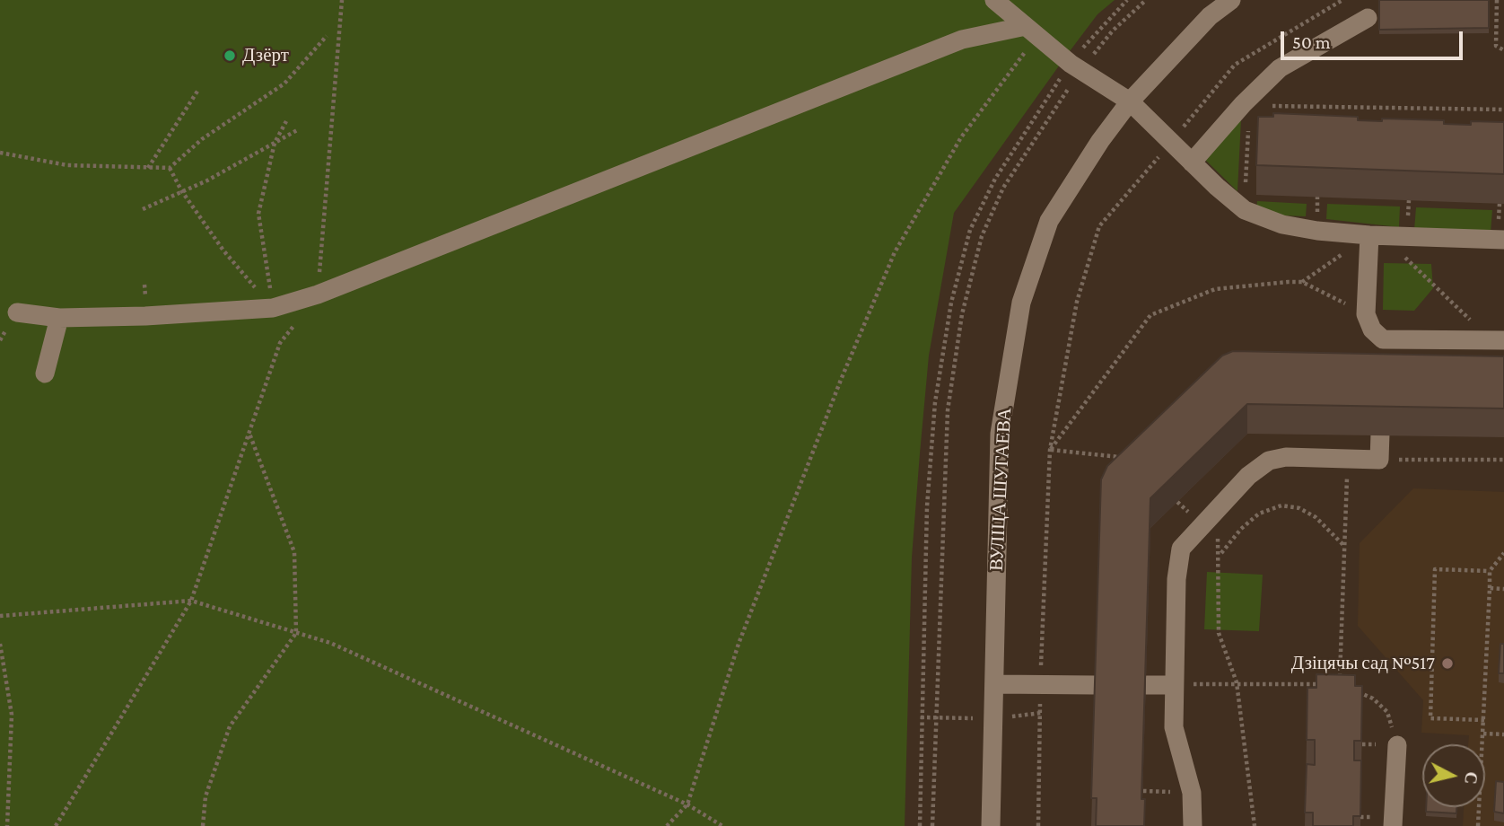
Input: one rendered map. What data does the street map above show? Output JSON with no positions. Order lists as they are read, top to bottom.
{
  "streets": {
    "street": ["ВУЛІЦА ШУГАЕВА"]
  },
  "places": ["Дзёрт", "Дзіцячы сад №517"],
  "scale_bar": "50 m",
  "north": "right"
}
